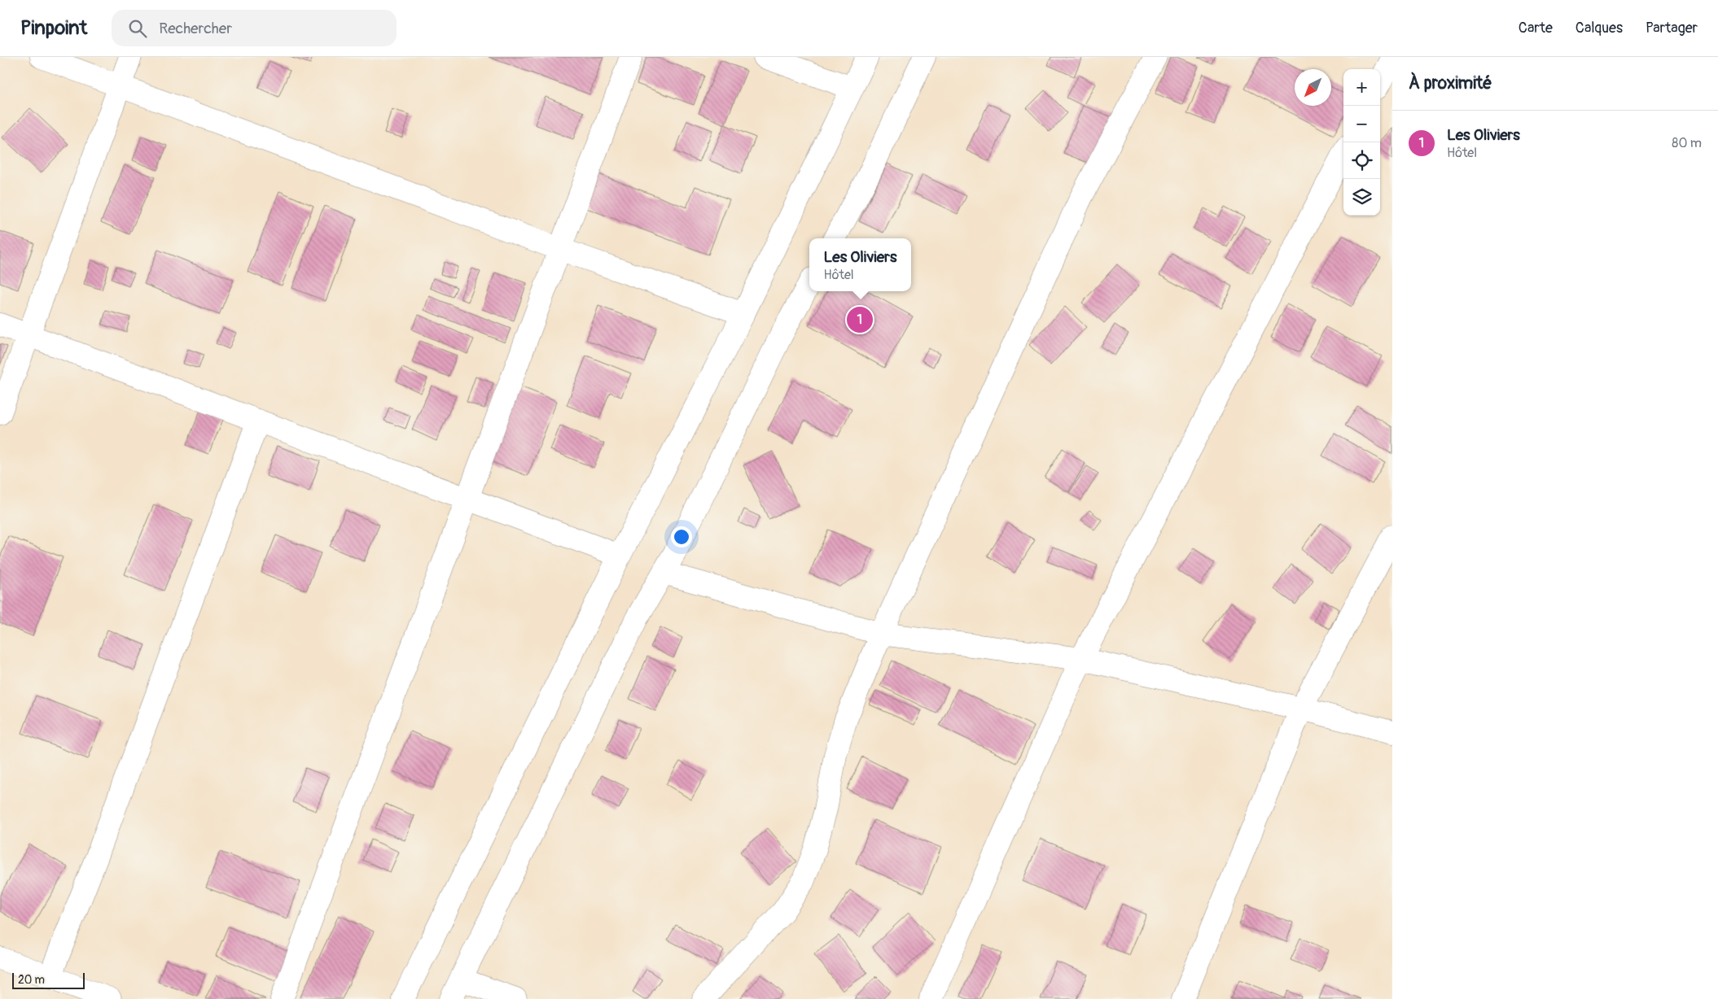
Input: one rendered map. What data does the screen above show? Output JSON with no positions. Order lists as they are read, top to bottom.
{
  "scale_bar": "20 m",
  "north": "bottom left",
  "page": {
    "header": "Pinpoint",
    "search": "Rechercher",
    "nav": ["Carte", "Calques", "Partager"],
    "heading": "À proximité",
    "map_buttons": ["+", "−"],
    "list": [
      {
        "mark": "1",
        "name": "Les Oliviers",
        "note": "Hôtel",
        "value": "80 m"
      }
    ],
    "popup": ["Les Oliviers", "Hôtel"],
    "pins": "1",
    "scale": "20 m"
  }
}
